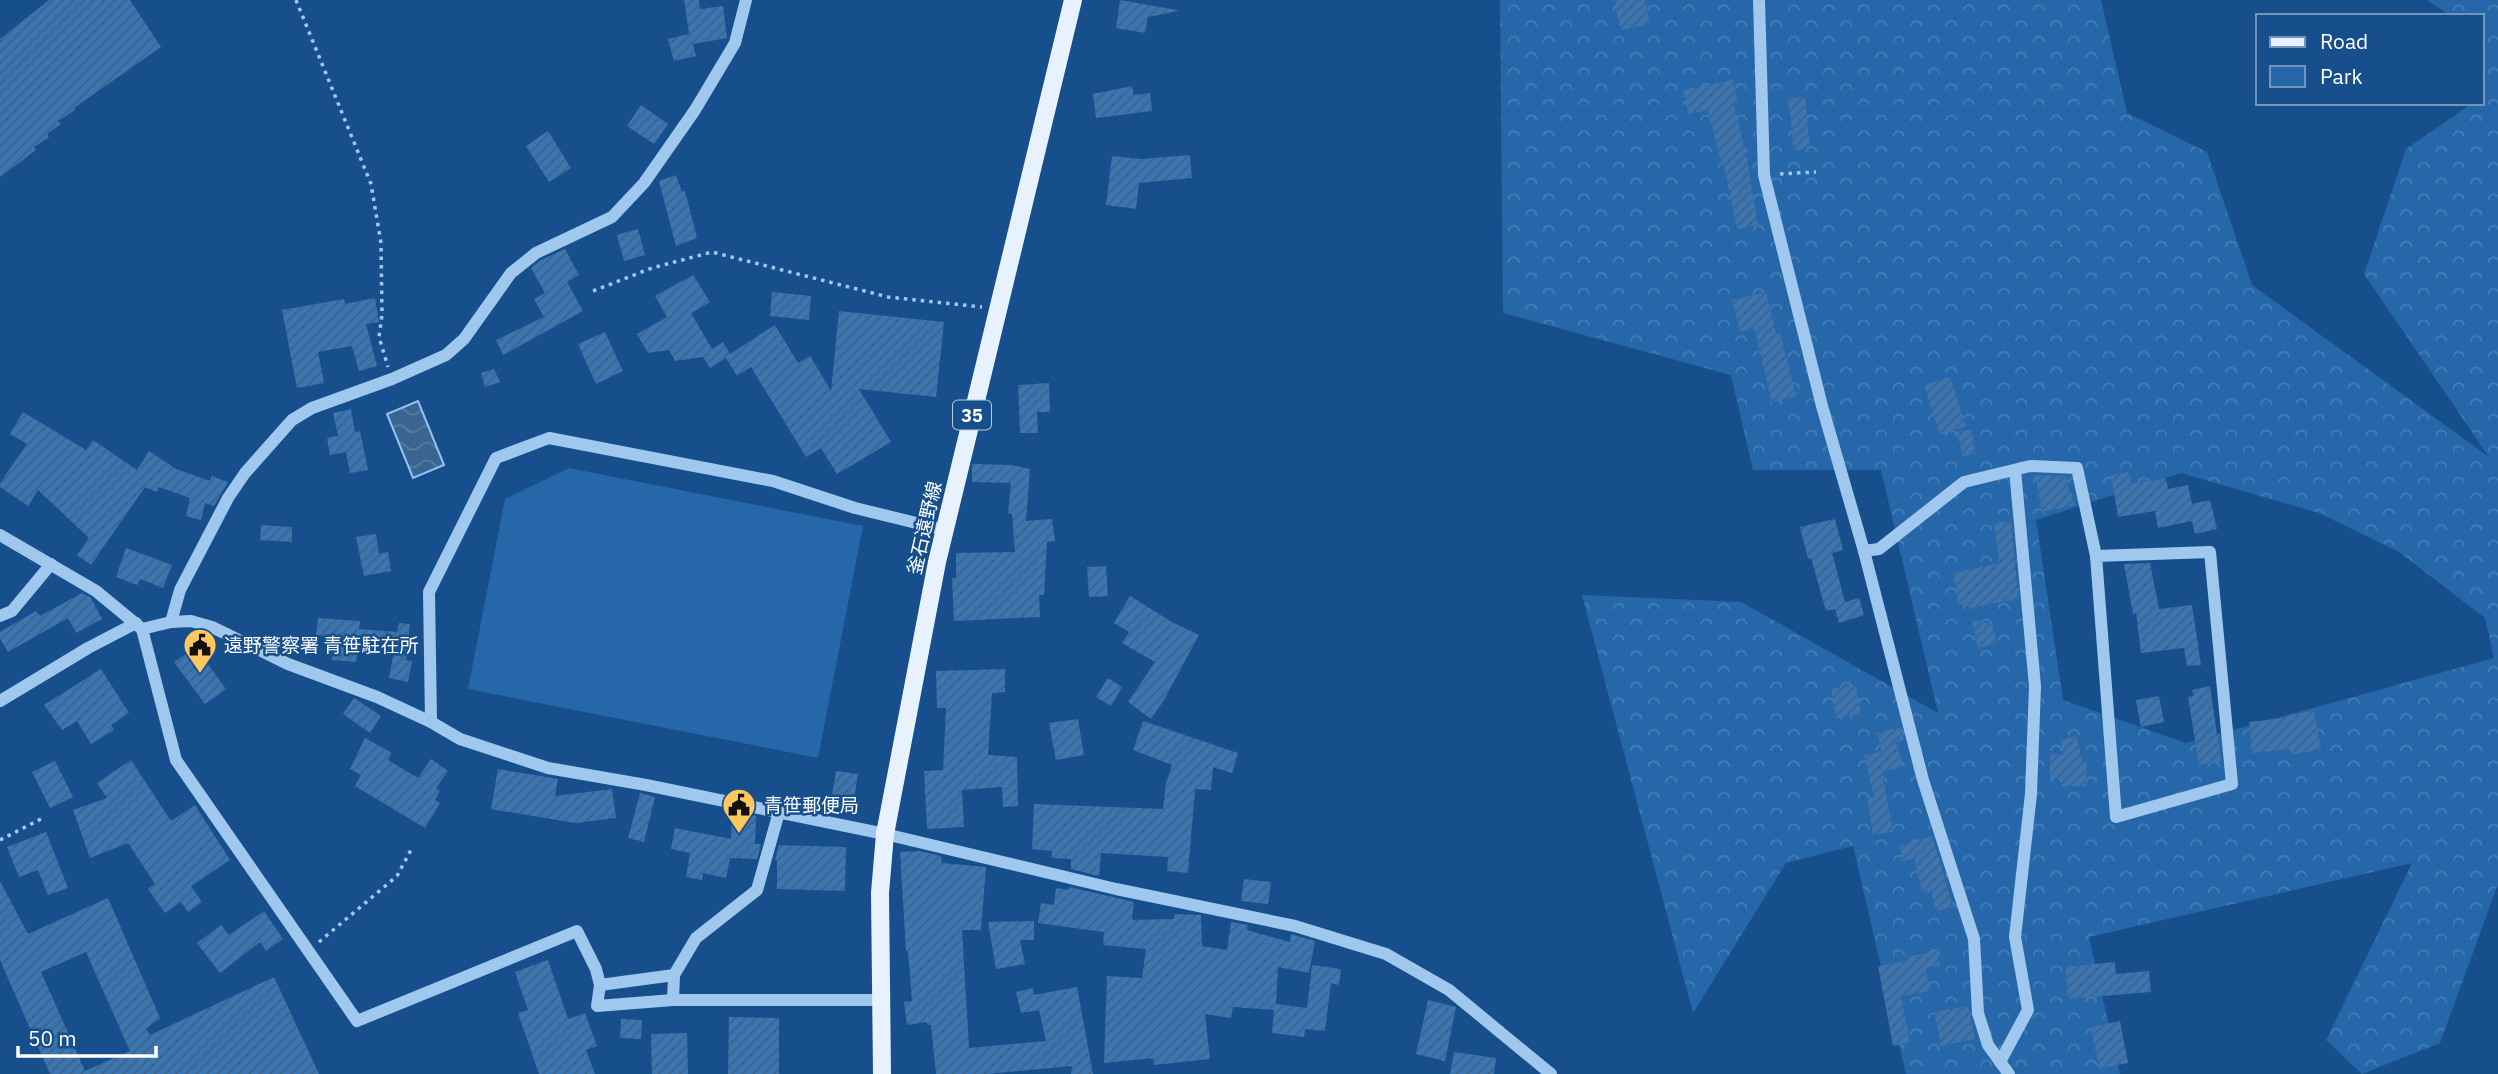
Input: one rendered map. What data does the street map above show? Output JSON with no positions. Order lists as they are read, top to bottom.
{
  "streets": {
    "main road": ["35", "釜石遠野線"]
  },
  "places": {
    "public building": ["遠野警察署 青笹駐在所", "青笹郵便局"]
  },
  "legend": ["Road", "Park"],
  "scale_bar": "50 m"
}
